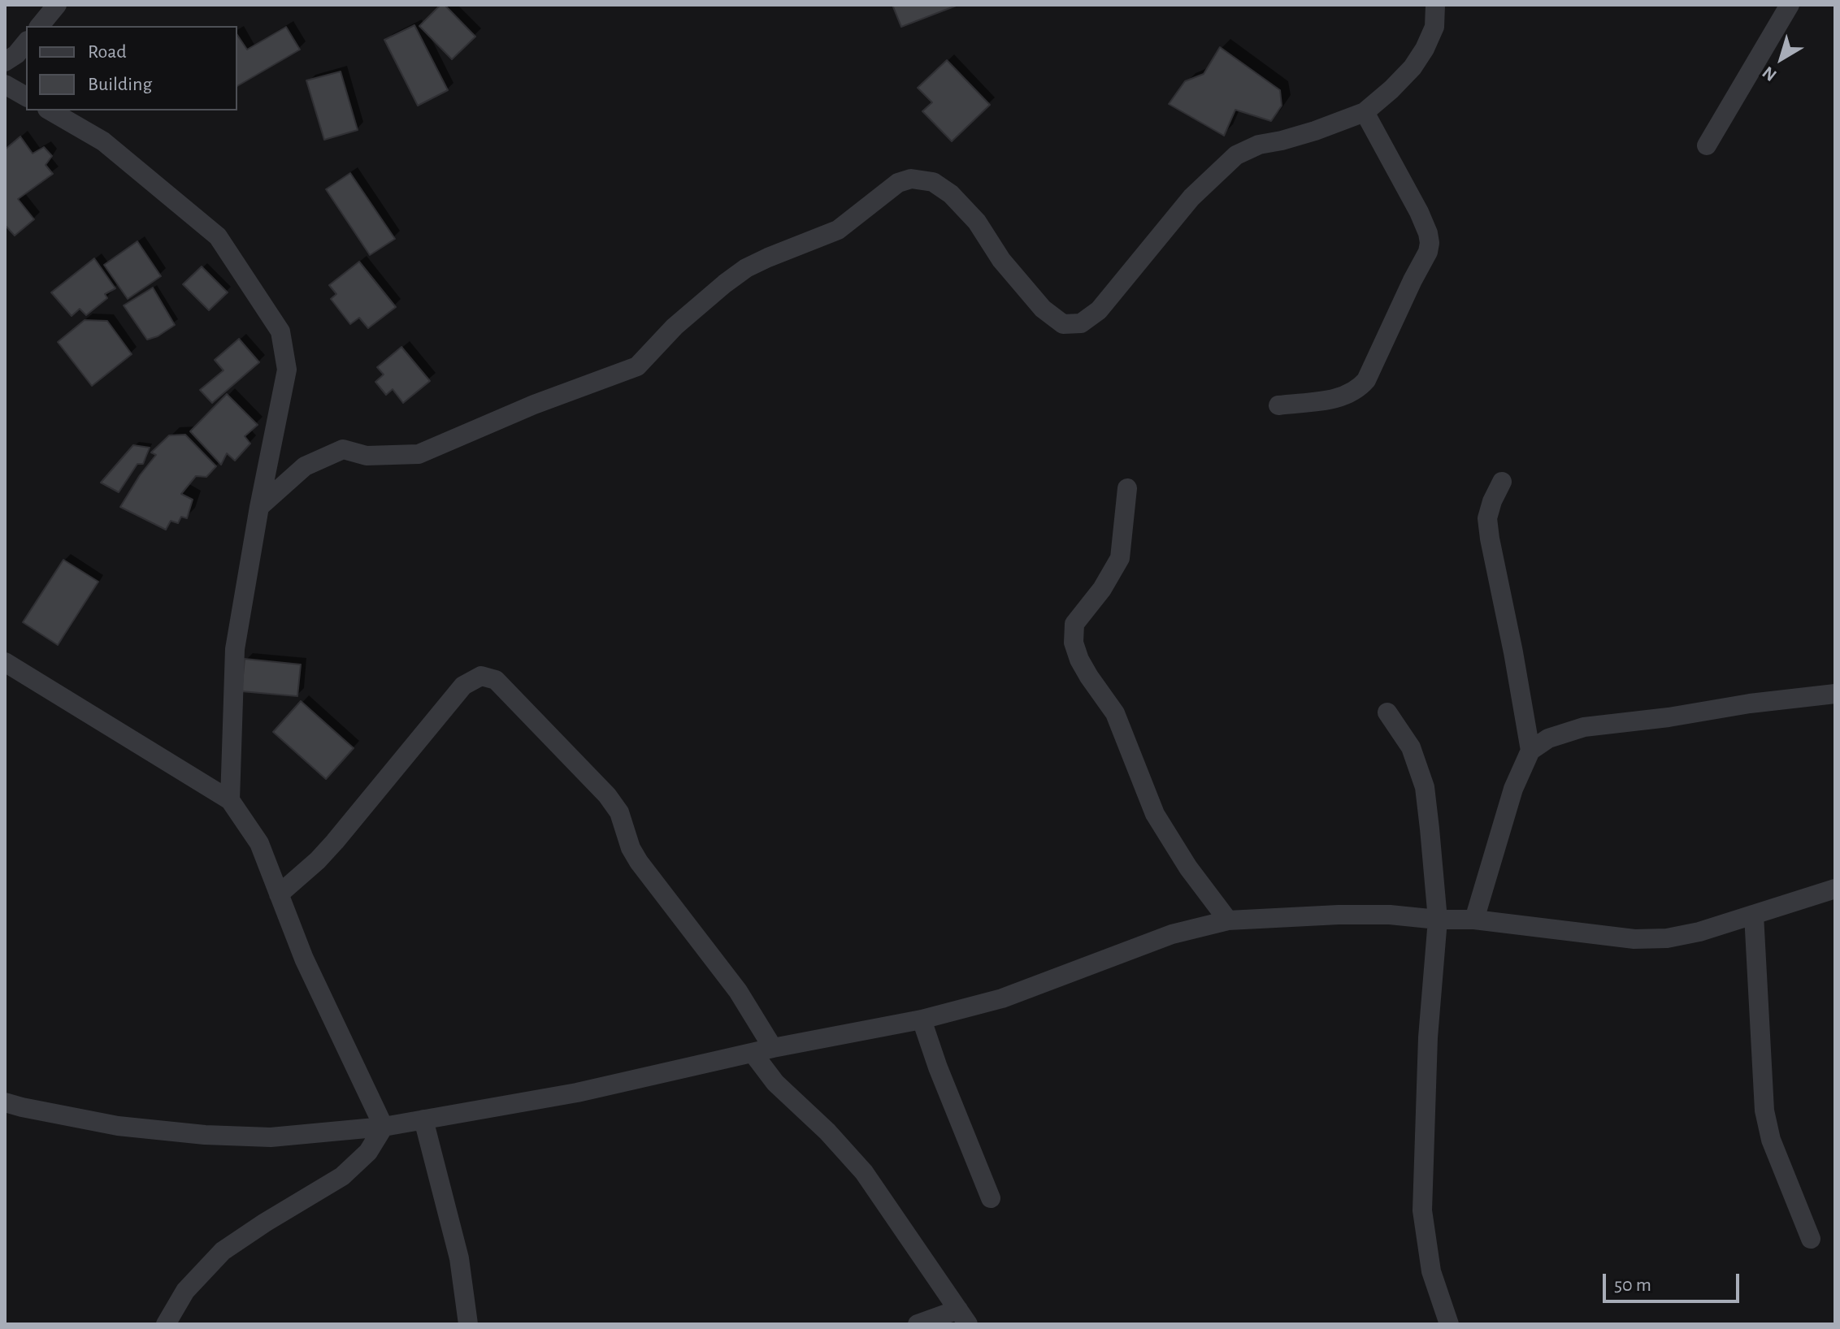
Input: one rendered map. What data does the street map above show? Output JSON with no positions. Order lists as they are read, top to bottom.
{
  "legend": ["Road", "Building"],
  "scale_bar": "50 m",
  "north": "bottom left"
}
